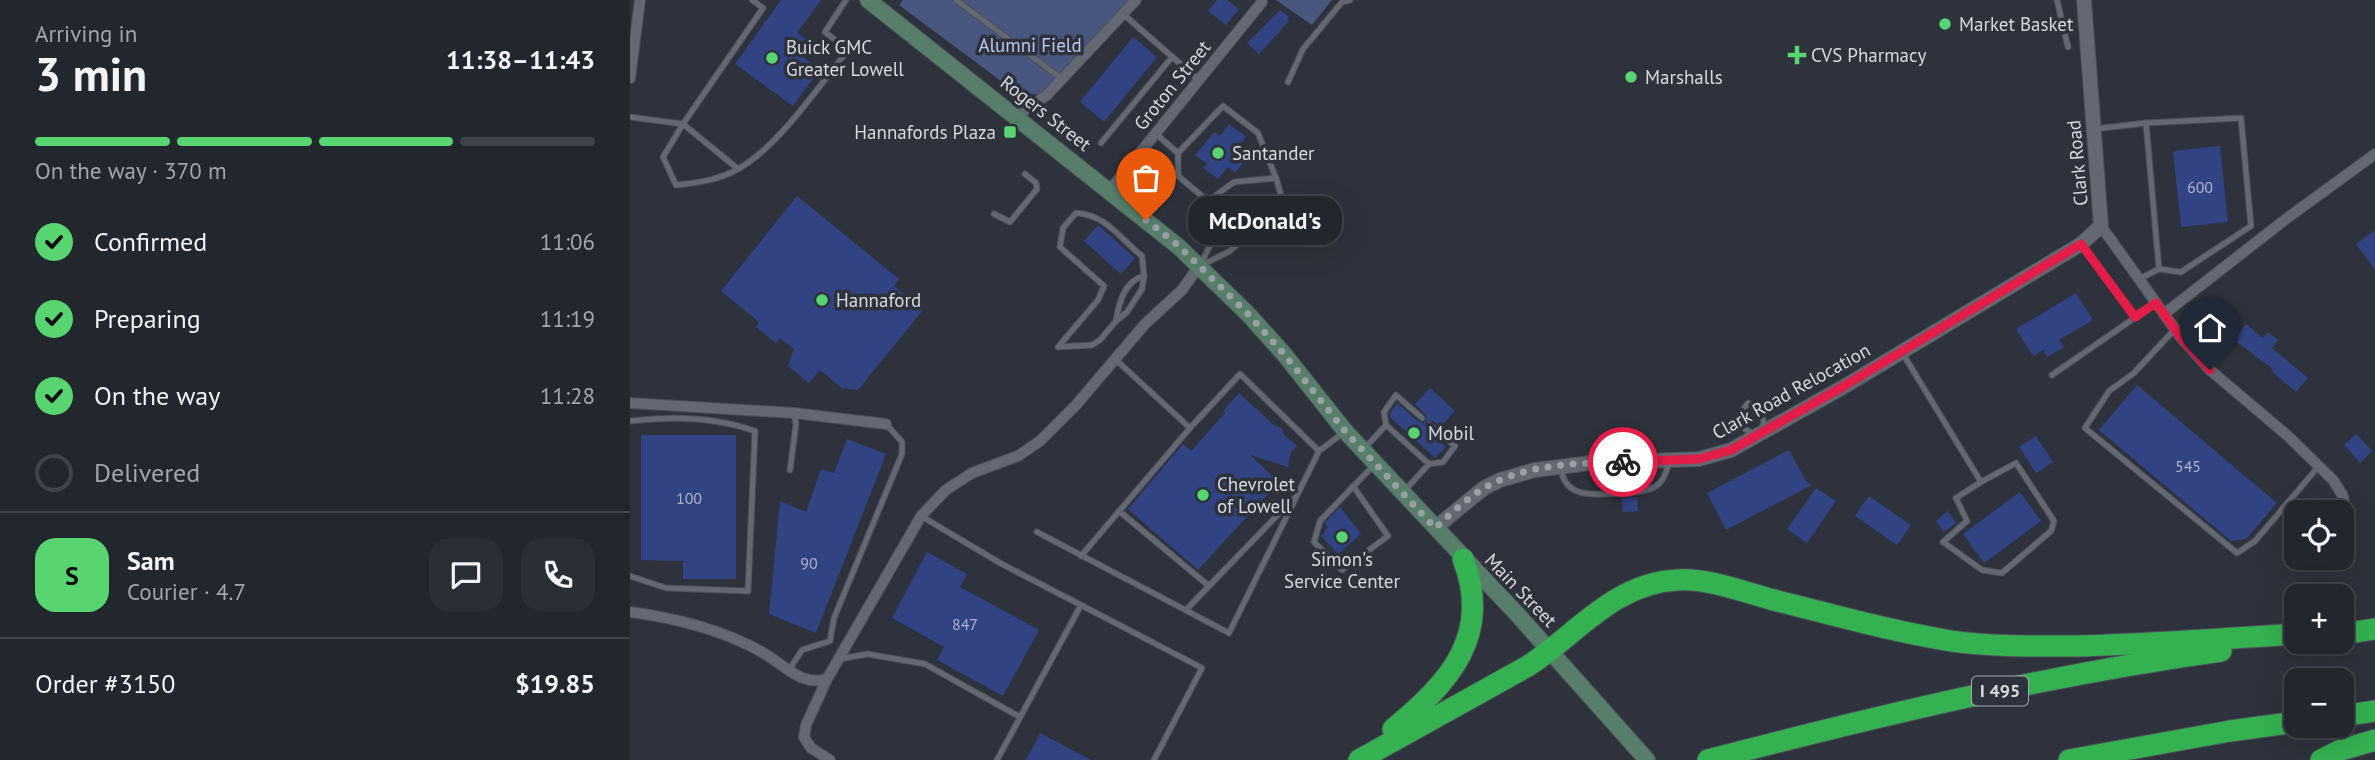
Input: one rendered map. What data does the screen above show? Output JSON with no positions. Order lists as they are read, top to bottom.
{
  "streets": {
    "highway": ["I 495"],
    "main road": ["Rogers Street", "Main Street"],
    "street": ["Groton Street", "Clark Road", "Clark Road Relocation"]
  },
  "crossings": [
    ["Groton Street", "Rogers Street"],
    ["Rogers Street", "Main Street"],
    ["Clark Road", "Clark Road Relocation"],
    ["Clark Road Relocation", "Main Street"]
  ],
  "parks": ["Alumni Field"],
  "places": {
    "other": [
      "Market Basket",
      "Buick GMC Greater Lowell",
      "Marshalls",
      "Santander",
      "McDonald's",
      "Hannaford",
      "Mobil",
      "Chevrolet of Lowell",
      "Simon's Service Center"
    ],
    "health": ["CVS Pharmacy"],
    "transit": ["Hannafords Plaza"]
  },
  "house_numbers": [
    "600",
    "545",
    "100",
    "90",
    "847"
  ],
  "page": {
    "heading": ["3 min", "Arriving in", "11:38–11:43"],
    "panel": [
      "Sam",
      "Courier · 4.7",
      "Order #3150",
      "$19.85"
    ],
    "bar": "On the way · 370 m",
    "bubble": "McDonald's",
    "list": [
      ["Confirmed", "11:06"],
      ["Preparing", "11:19"],
      ["On the way", "11:28"],
      "Delivered"
    ],
    "map_buttons": ["+", "−"],
    "round": "S"
  }
}
